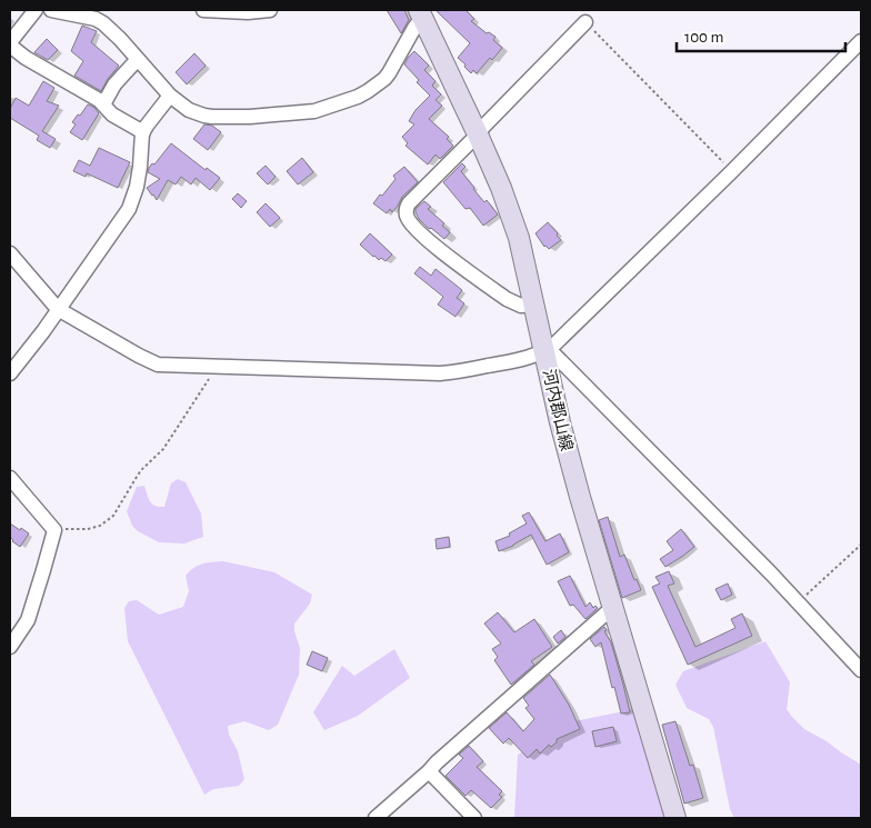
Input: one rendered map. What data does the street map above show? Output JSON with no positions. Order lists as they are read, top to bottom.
{
  "streets": {
    "main road": ["河内郡山線"]
  },
  "scale_bar": "100 m"
}
